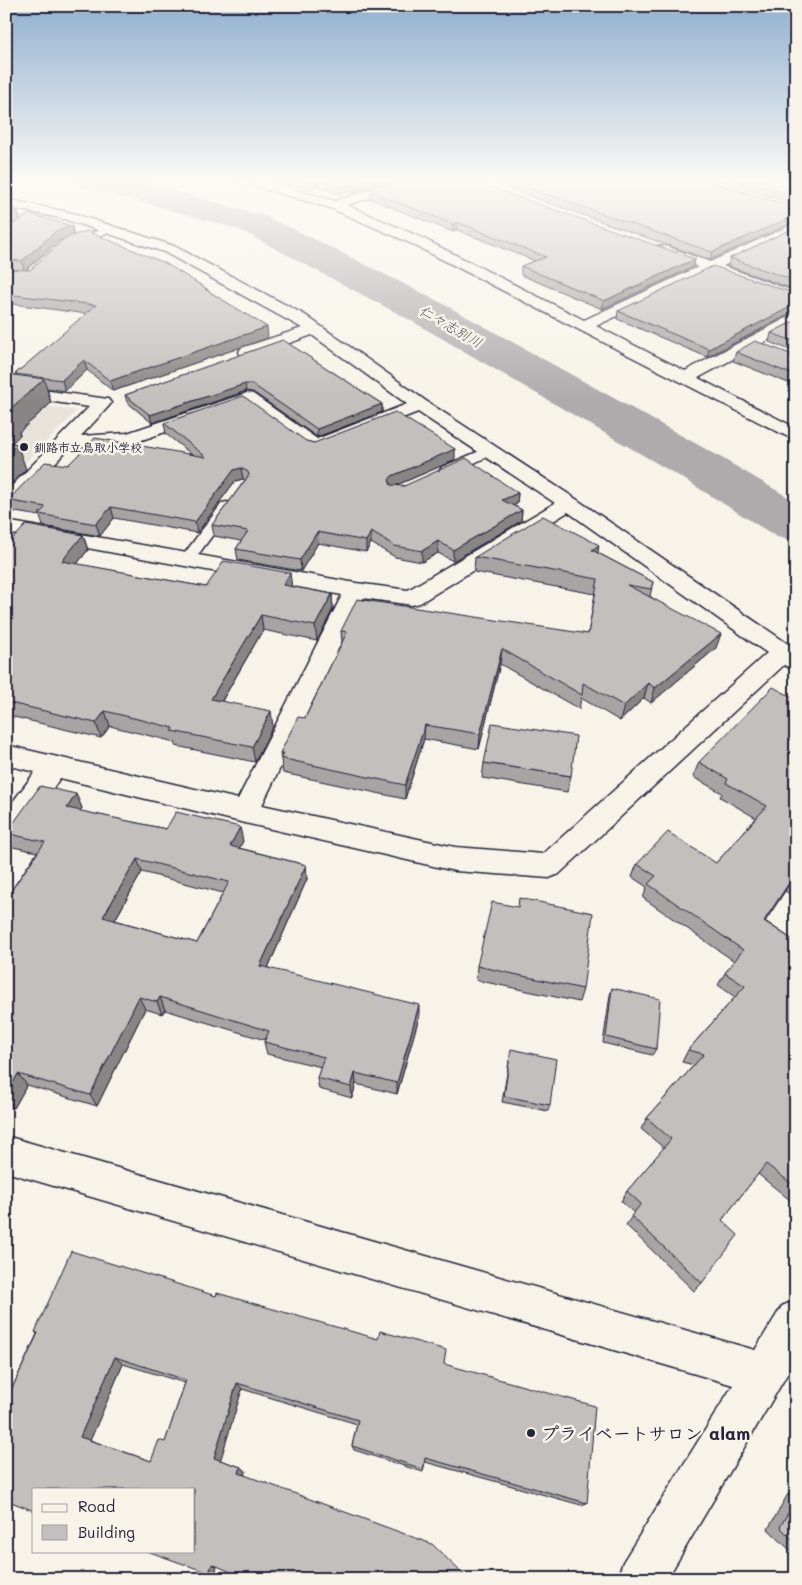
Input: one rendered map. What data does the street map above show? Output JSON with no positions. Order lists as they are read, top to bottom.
{
  "water": ["仁々志別川"],
  "places": ["釧路市立鳥取小学校", "プライベートサロン alam"],
  "legend": ["Road", "Building"]
}
